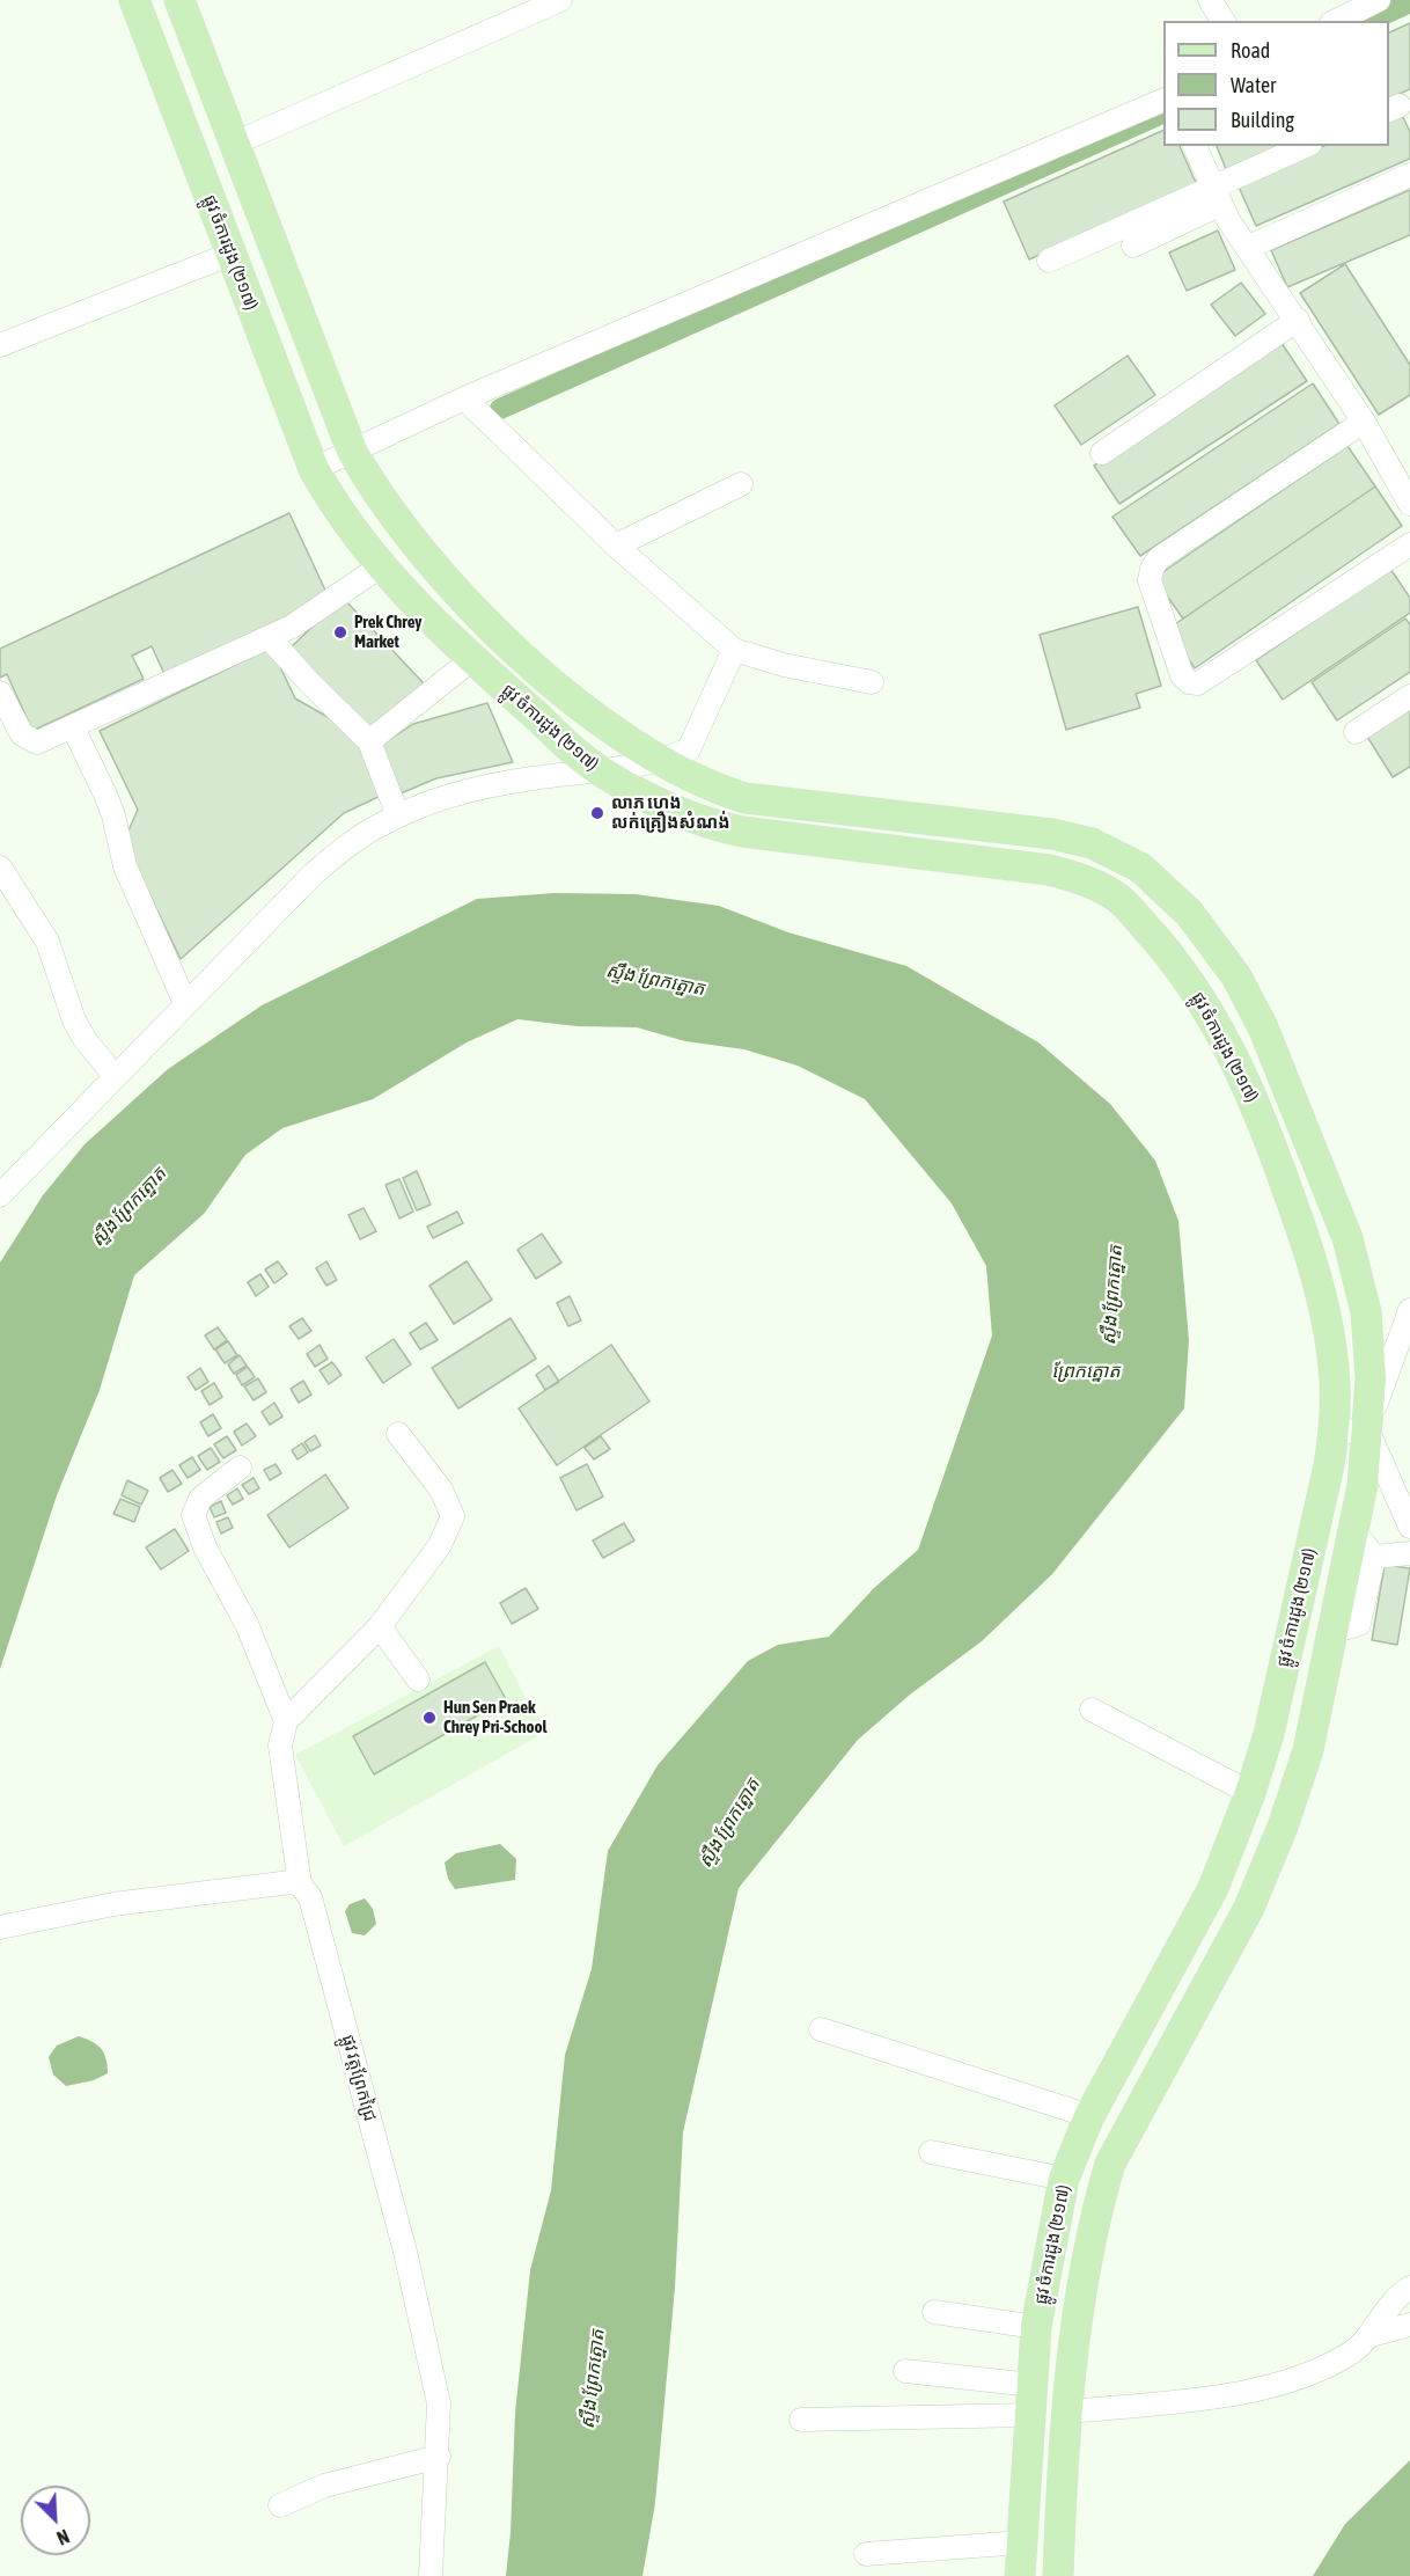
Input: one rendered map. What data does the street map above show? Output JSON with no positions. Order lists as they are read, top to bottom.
{
  "streets": {
    "main road": ["ផ្លូវ ចំការដូង (២១៧)"],
    "street": ["ផ្លូវ វត្តព្រែកជ្រៃ"]
  },
  "water": ["ស្ទឹង ព្រែកត្នោត", "ព្រែកត្នោត"],
  "places": ["Prek Chrey Market", "លាភ ហេង លក់គ្រឿងសំណង់", "Hun Sen Praek Chrey Pri-School"],
  "legend": ["Road", "Water", "Building"],
  "north": "bottom right"
}
